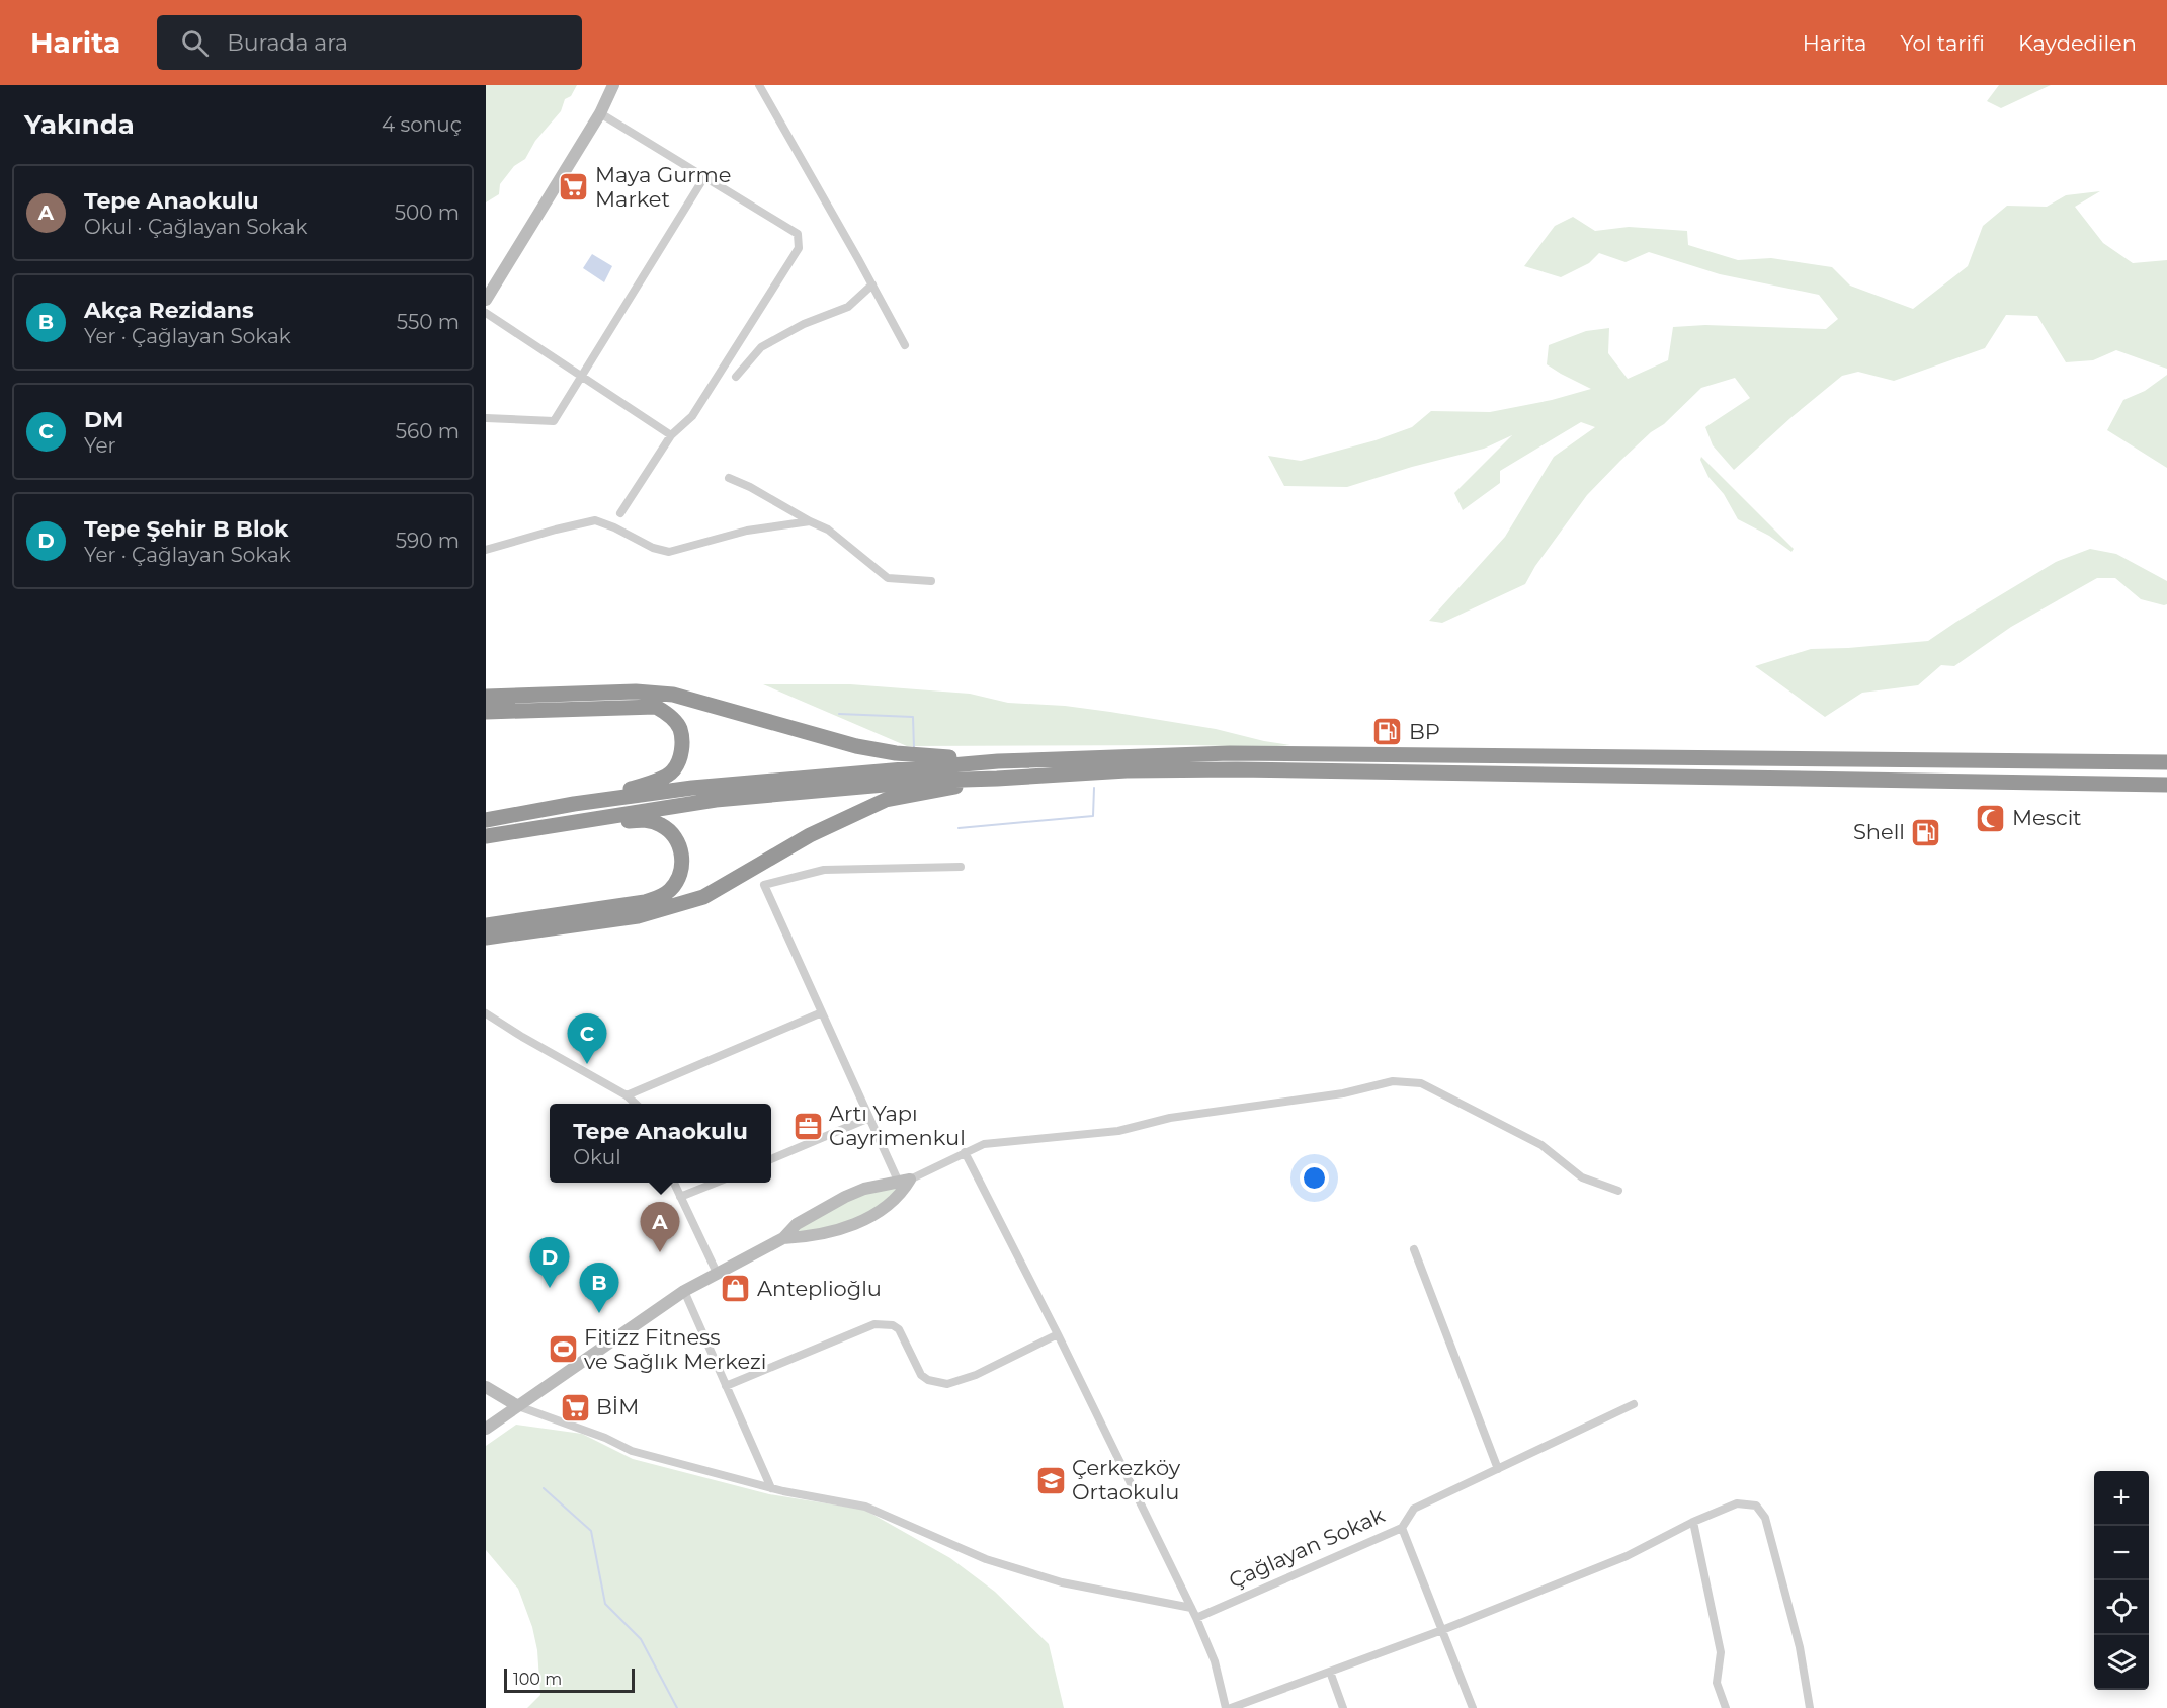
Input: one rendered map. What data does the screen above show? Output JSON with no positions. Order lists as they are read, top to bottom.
{
  "streets": {
    "street": ["Çağlayan Sokak"]
  },
  "places": {
    "supermarket": ["Maya Gurme Market", "BİM"],
    "fuel station": ["BP", "Shell"],
    "mosque": ["Mescit"],
    "office": ["Artı Yapı Gayrimenkul"],
    "shop": ["Anteplioğlu"],
    "sports": ["Fitizz Fitness ve Sağlık Merkezi"],
    "school or university": ["Çerkezköy Ortaokulu"]
  },
  "scale_bar": "100 m",
  "page": {
    "header": "Harita",
    "search": "Burada ara",
    "nav": ["Harita", "Yol tarifi", "Kaydedilen"],
    "heading": ["Yakında", "4 sonuç"],
    "list": [
      {
        "mark": "A",
        "name": "Tepe Anaokulu",
        "note": "Okul · Çağlayan Sokak",
        "value": "500 m"
      },
      {
        "mark": "B",
        "name": "Akça Rezidans",
        "note": "Yer · Çağlayan Sokak",
        "value": "550 m"
      },
      {
        "mark": "C",
        "name": "DM",
        "note": "Yer",
        "value": "560 m"
      },
      {
        "mark": "D",
        "name": "Tepe Şehir B Blok",
        "note": "Yer · Çağlayan Sokak",
        "value": "590 m"
      }
    ],
    "pins": [
      "C",
      "A",
      "D",
      "B"
    ],
    "popup": ["Tepe Anaokulu", "Okul"],
    "map_buttons": ["+", "−"],
    "scale": "100 m"
  }
}
